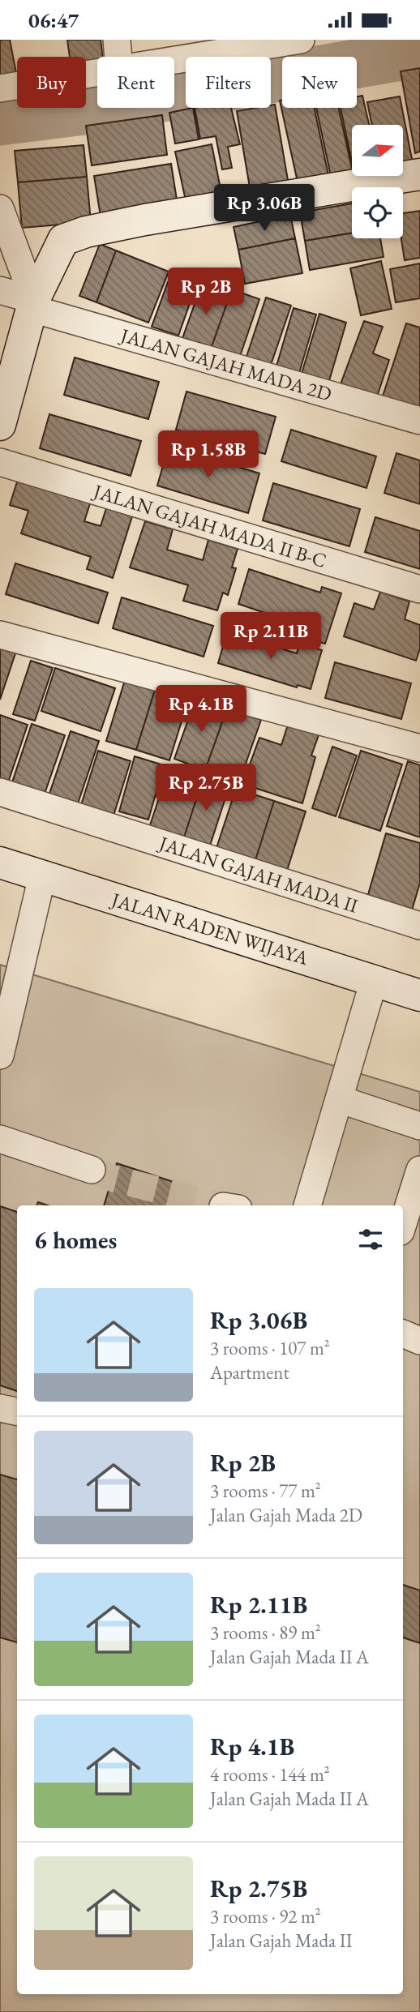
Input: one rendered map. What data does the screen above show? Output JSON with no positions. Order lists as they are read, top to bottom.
{
  "streets": {
    "street": [
      "JALAN GAJAH MADA 2D",
      "JALAN GAJAH MADA II B-C",
      "JALAN GAJAH MADA II",
      "JALAN RADEN WIJAYA"
    ]
  },
  "north": "right",
  "page": {
    "status": "06:47",
    "chip": [
      "Buy",
      "Rent",
      "Filters",
      "New"
    ],
    "price": [
      "Rp 3.06B",
      "Rp 2B",
      "Rp 1.58B",
      "Rp 2.11B",
      "Rp 4.1B",
      "Rp 2.75B"
    ],
    "heading": "6 homes",
    "list": [
      {
        "name": "Rp 3.06B",
        "note": "3 rooms · 107 m² · Apartment"
      },
      {
        "name": "Rp 2B",
        "note": "3 rooms · 77 m² · Jalan Gajah Mada 2D"
      },
      {
        "name": "Rp 2.11B",
        "note": "3 rooms · 89 m² · Jalan Gajah Mada II A"
      },
      {
        "name": "Rp 4.1B",
        "note": "4 rooms · 144 m² · Jalan Gajah Mada II A"
      },
      {
        "name": "Rp 2.75B",
        "note": "3 rooms · 92 m² · Jalan Gajah Mada II"
      }
    ]
  }
}
